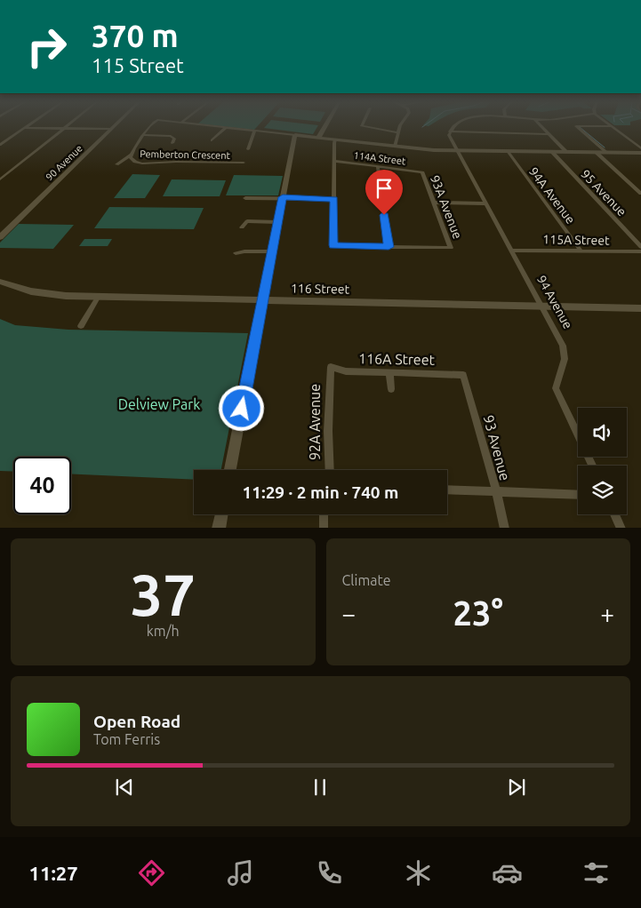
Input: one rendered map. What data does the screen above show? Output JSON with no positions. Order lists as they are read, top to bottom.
{
  "streets": {
    "street": [
      "Pemberton Crescent",
      "114A Street",
      "90 Avenue",
      "95 Avenue",
      "94A Avenue",
      "93A Avenue",
      "115A Street",
      "116 Street",
      "94 Avenue",
      "116A Street",
      "92A Avenue",
      "93 Avenue"
    ]
  },
  "crossings": [
    ["114A Street", "93A Avenue"],
    ["94A Avenue", "115A Street"],
    ["115A Street", "94 Avenue"],
    ["116 Street", "94 Avenue"],
    ["116A Street", "92A Avenue"],
    ["116A Street", "93 Avenue"]
  ],
  "parks": ["Delview Park"],
  "page": {
    "turn": ["370 m", "115 Street"],
    "limit": "40",
    "trip": "11:29 · 2 min · 740 m",
    "tile": [
      ["37", "km/h"],
      "Climate"
    ],
    "heat": ["−", "23°", "+"],
    "song": ["Open Road", "Tom Ferris"],
    "tabs": "11:27"
  }
}
